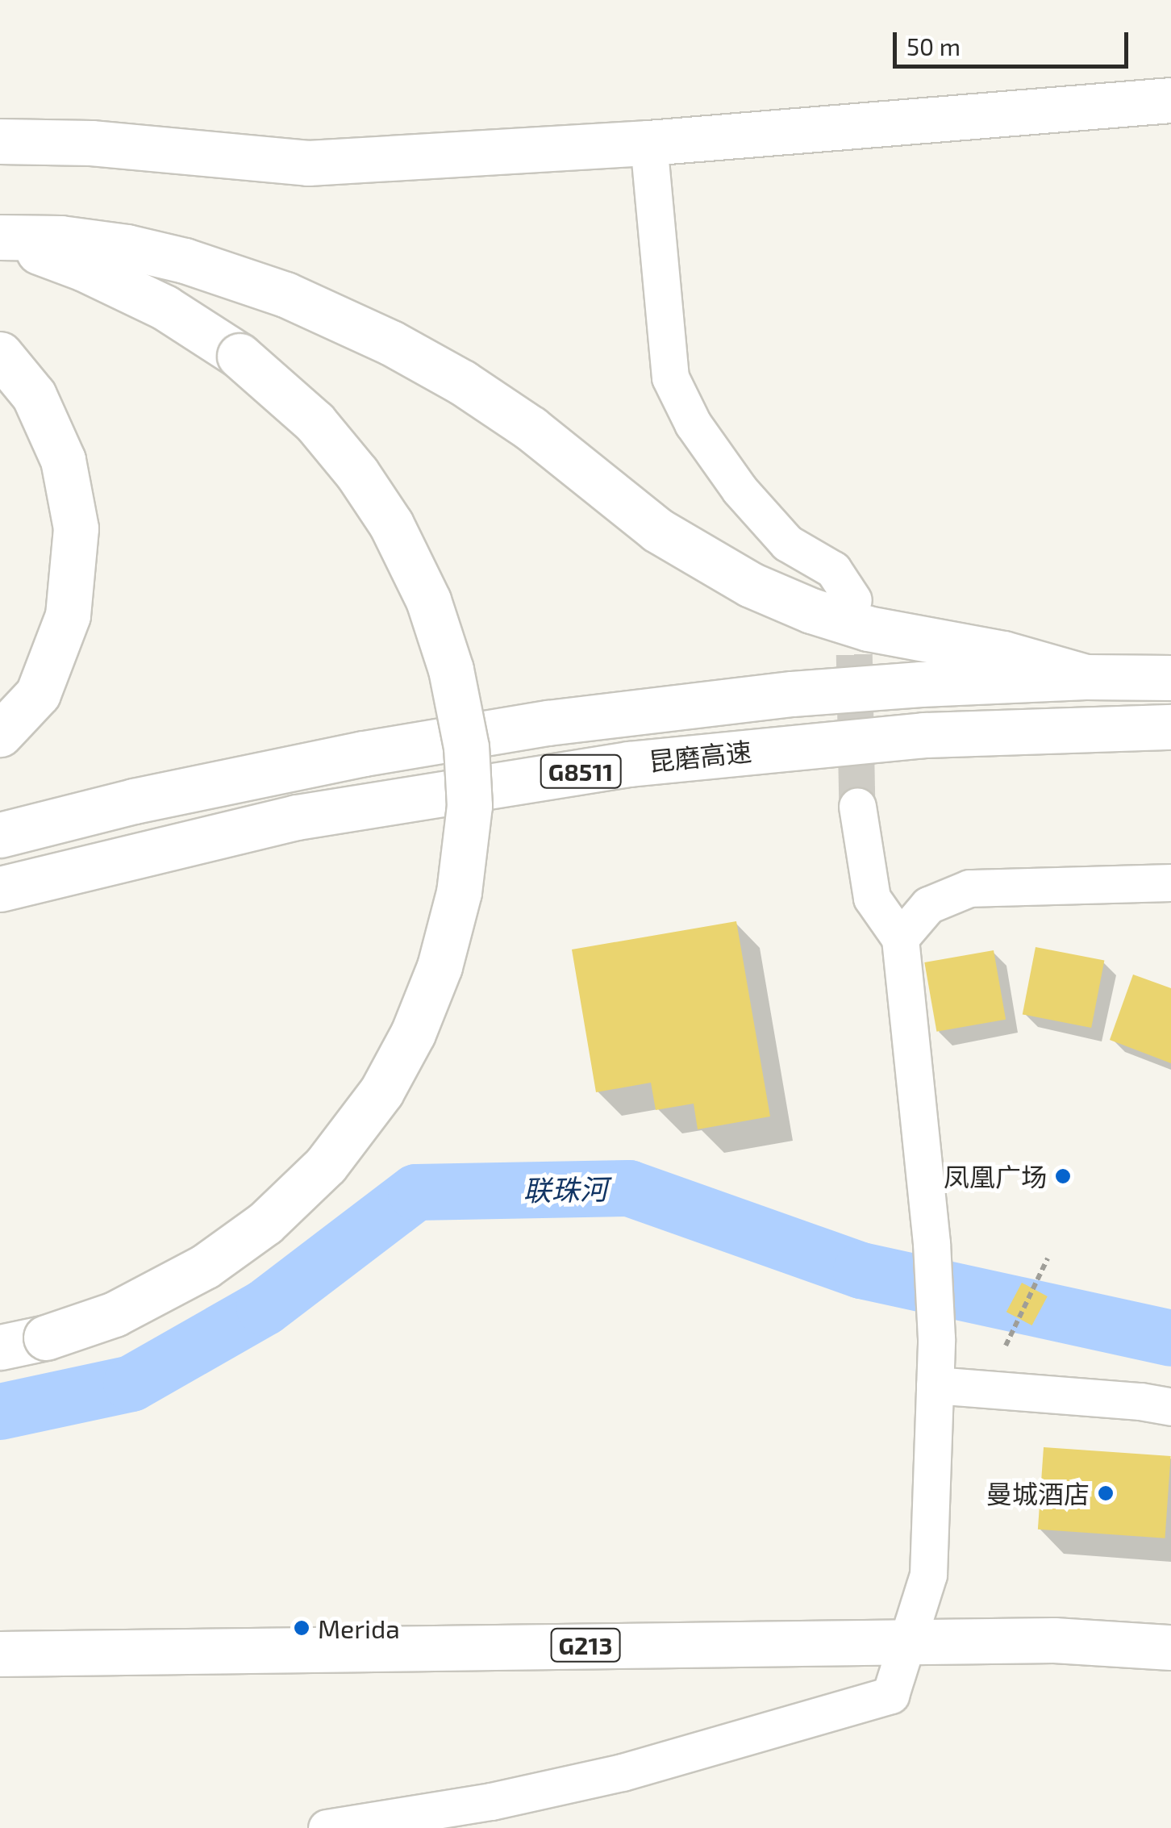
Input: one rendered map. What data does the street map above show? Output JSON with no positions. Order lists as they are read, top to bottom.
{
  "streets": {
    "main road": ["昆磨高速", "G8511", "G213"]
  },
  "water": ["联珠河"],
  "places": ["凤凰广场", "曼城酒店", "Merida"],
  "scale_bar": "50 m"
}
